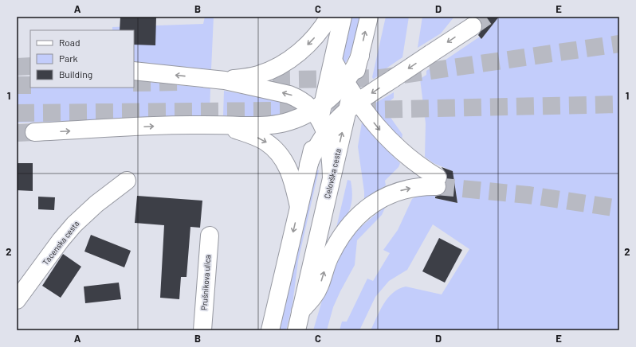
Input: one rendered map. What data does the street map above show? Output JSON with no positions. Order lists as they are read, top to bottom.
{
  "streets": {
    "main road": ["Celovška cesta", "Tacenska cesta", "Prušnikova ulica"]
  },
  "legend": ["Road", "Park", "Building"],
  "grid": {
    "columns": [
      "A",
      "B",
      "C",
      "D",
      "E"
    ],
    "rows": ["1", "2"]
  }
}
